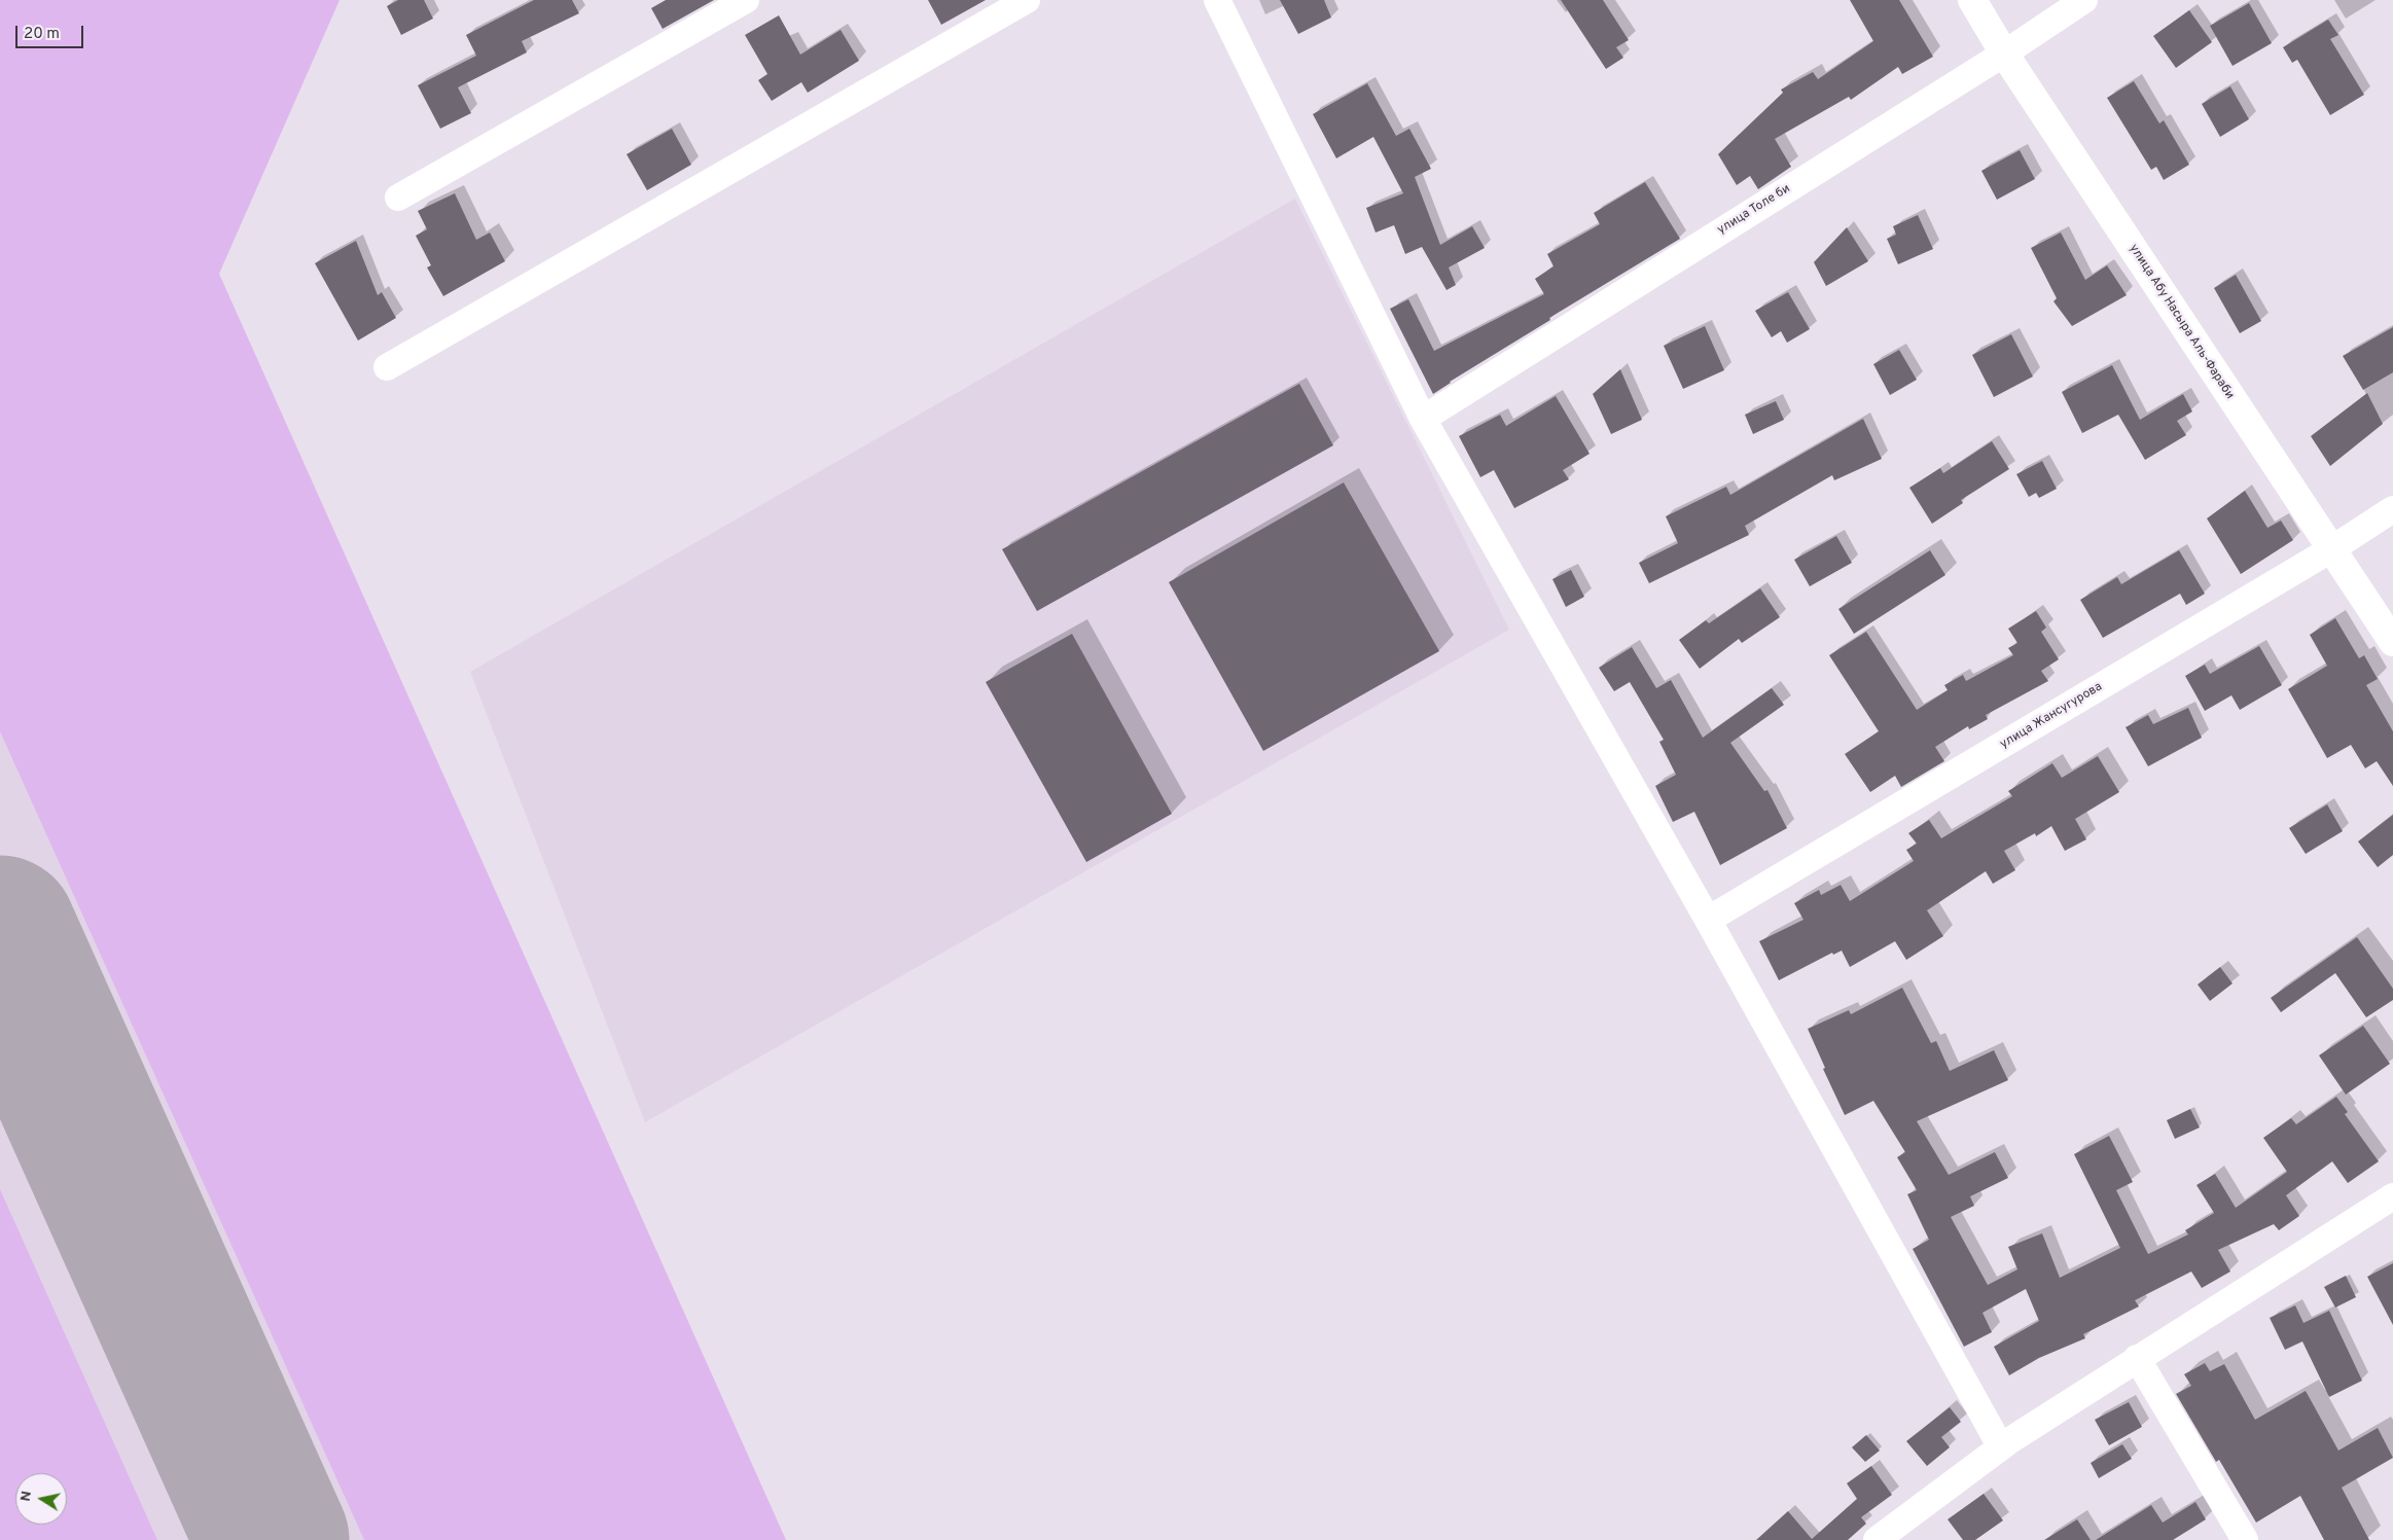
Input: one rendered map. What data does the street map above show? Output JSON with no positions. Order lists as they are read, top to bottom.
{
  "streets": {
    "street": ["улица Толе би", "улица Абу Насыра Аль-Фараби", "улица Жансугурова"]
  },
  "crossings": [
    ["улица Толе би", "улица Абу Насыра Аль-Фараби"],
    ["улица Абу Насыра Аль-Фараби", "улица Жансугурова"]
  ],
  "scale_bar": "20 m",
  "north": "left"
}
